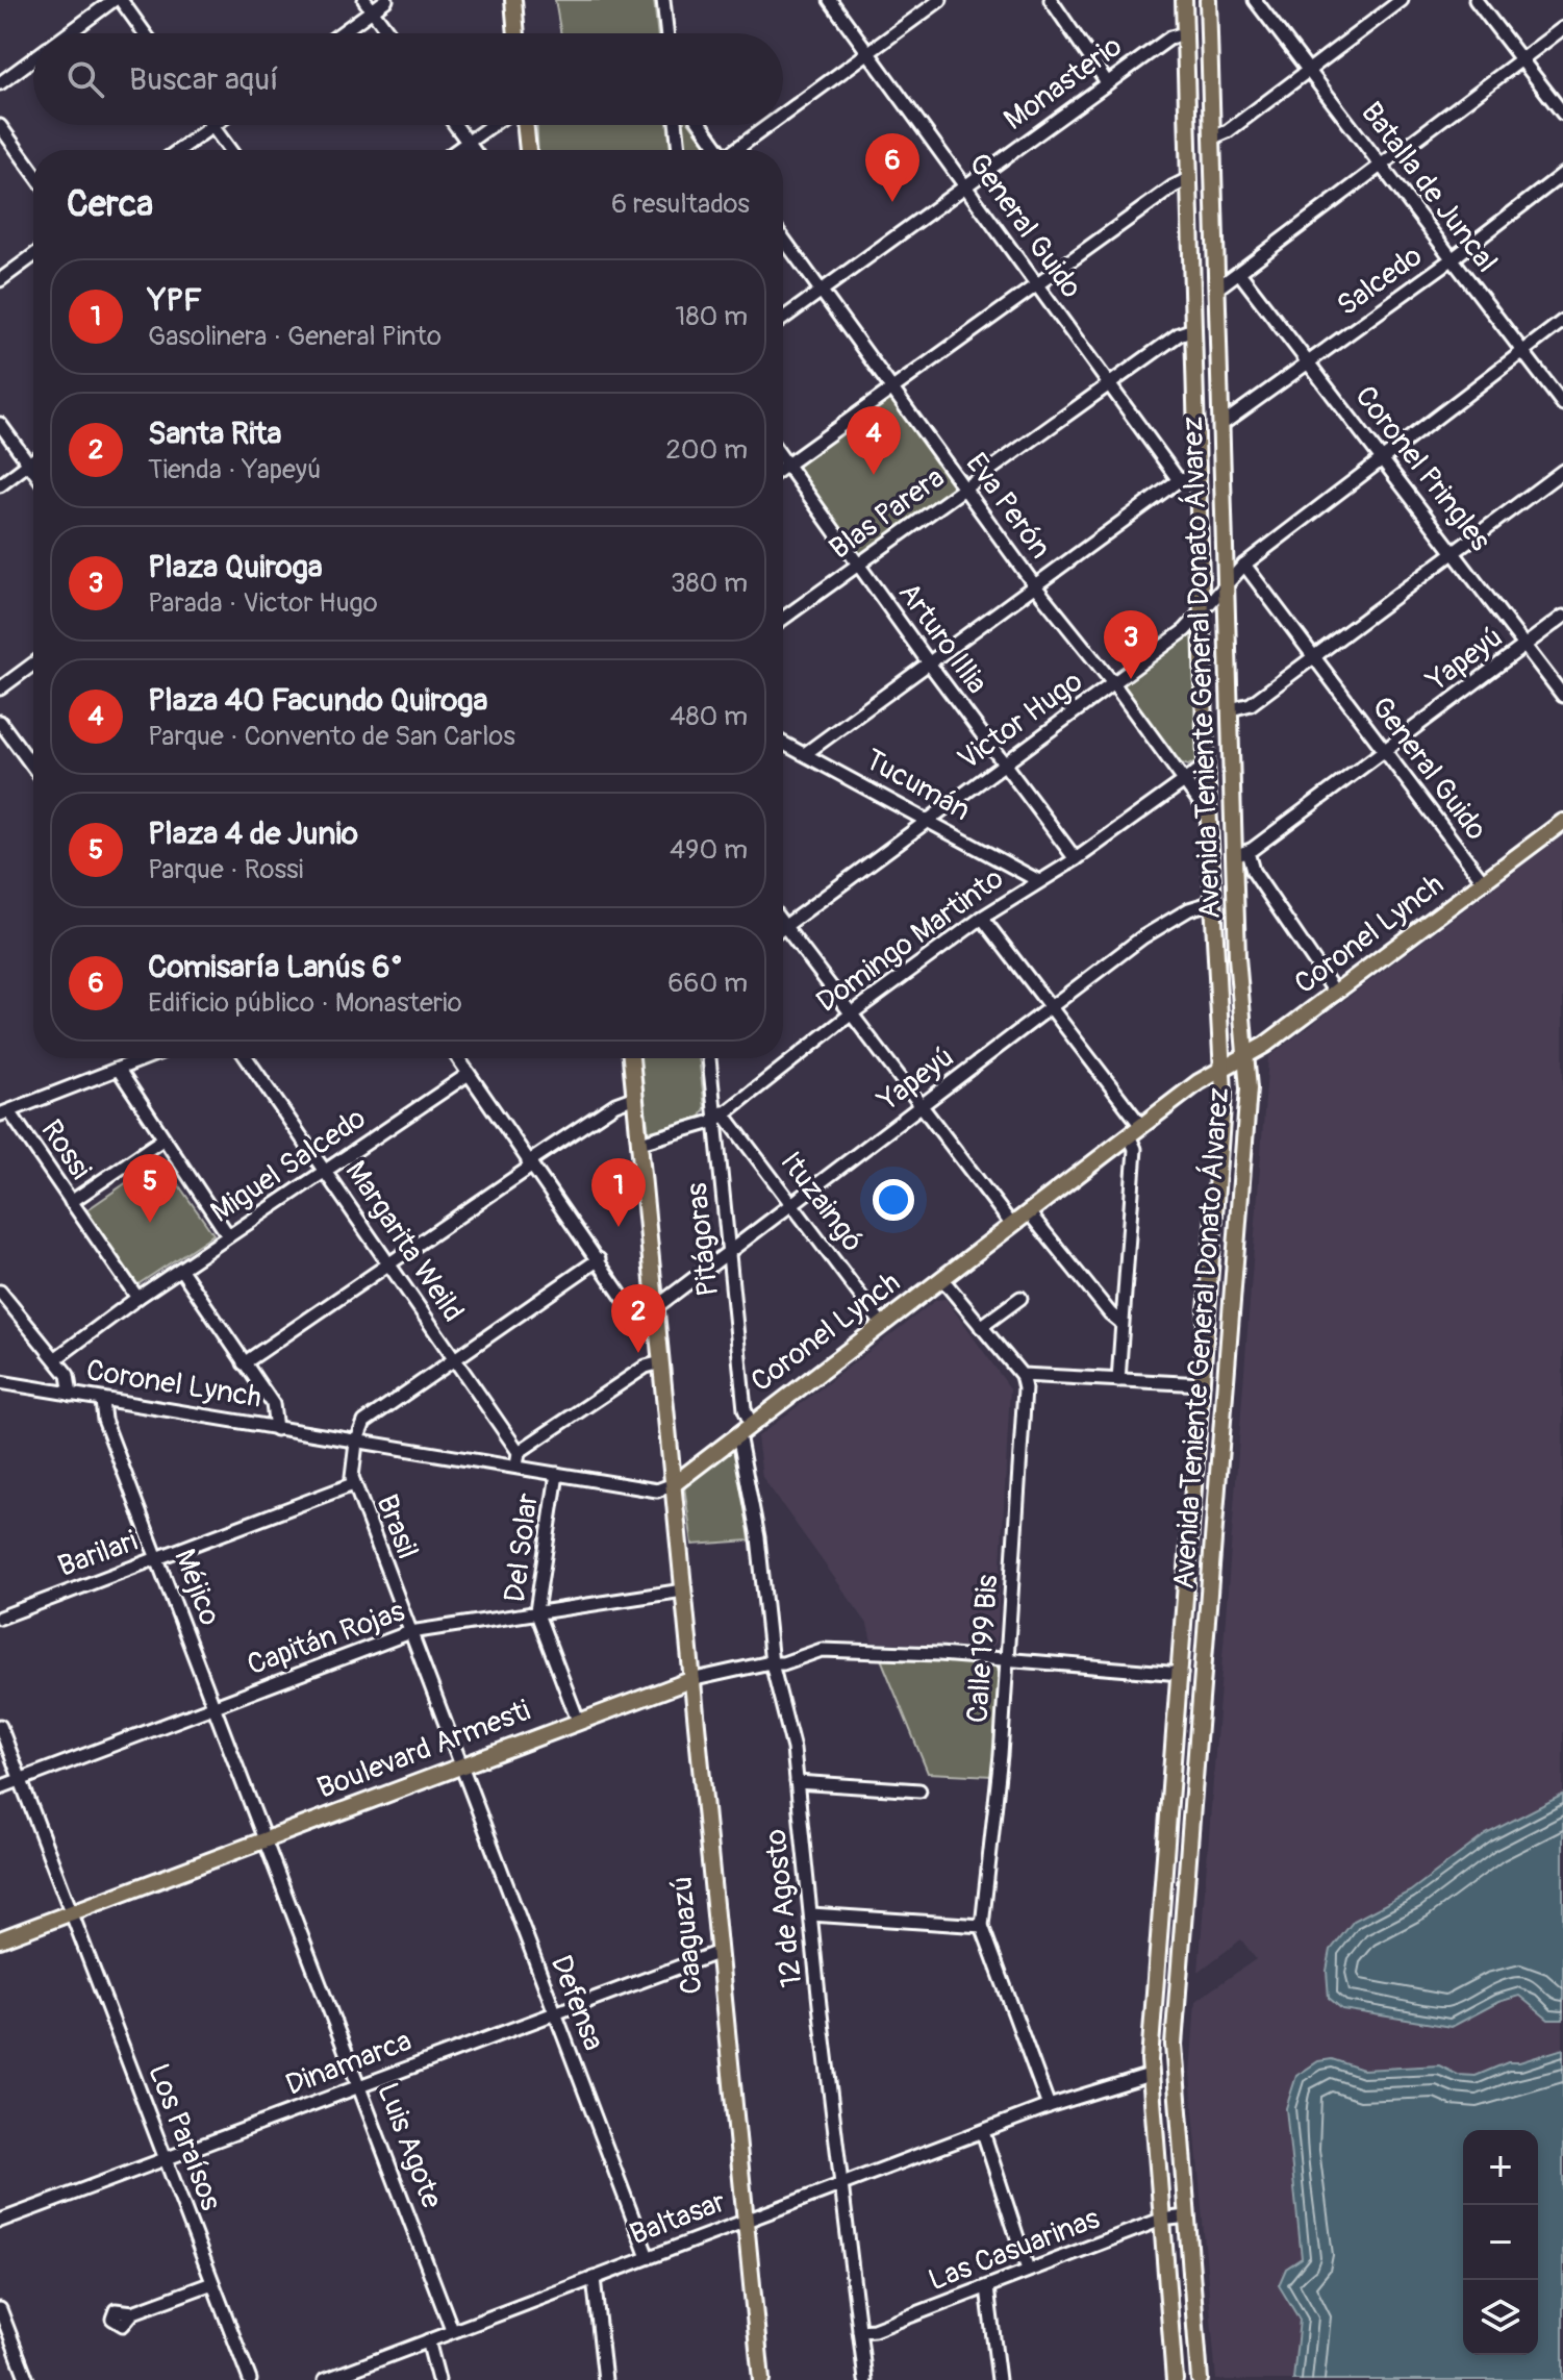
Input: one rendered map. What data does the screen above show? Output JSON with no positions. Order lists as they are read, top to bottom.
{
  "streets": {
    "main road": [
      "Avenida Teniente General Donato Álvarez",
      "Coronel Lynch",
      "Boulevard Armesti",
      "Caaguazú"
    ],
    "street": [
      "Monasterio",
      "Batalla de Juncal",
      "General Guido",
      "Salcedo",
      "Coronel Pringles",
      "Eva Perón",
      "Blas Parera",
      "Arturo Illia",
      "Yapeyú",
      "Victor Hugo",
      "Tucumán",
      "Domingo Martinto",
      "Rossi",
      "Miguel Salcedo",
      "Ituzaingó",
      "Pitágoras",
      "Margarita Weild",
      "Brasil",
      "Del Solar",
      "Barilari",
      "Méjico",
      "Capitán Rojas",
      "Calle 199 Bis",
      "12 de Agosto",
      "Defensa",
      "Dinamarca",
      "Los Paraísos",
      "Luis Agote",
      "Baltasar",
      "Las Casuarinas"
    ]
  },
  "crossings": [
    ["Monasterio", "General Guido"],
    ["Monasterio", "Eva Perón"],
    ["Monasterio", "Avenida Teniente General Donato Álvarez"],
    ["Batalla de Juncal", "Salcedo"],
    ["Batalla de Juncal", "Victor Hugo"],
    ["General Guido", "Blas Parera"],
    ["General Guido", "Yapeyú"],
    ["General Guido", "Victor Hugo"],
    ["General Guido", "Coronel Lynch"],
    ["Salcedo", "Coronel Pringles"],
    ["Salcedo", "Avenida Teniente General Donato Álvarez"],
    ["Coronel Pringles", "Yapeyú"],
    ["Coronel Pringles", "Victor Hugo"],
    ["Eva Perón", "Blas Parera"],
    ["Eva Perón", "Avenida Teniente General Donato Álvarez"],
    ["Eva Perón", "Victor Hugo"],
    ["Eva Perón", "Domingo Martinto"],
    ["Blas Parera", "Arturo Illia"],
    ["Blas Parera", "Avenida Teniente General Donato Álvarez"],
    ["Arturo Illia", "Victor Hugo"],
    ["Arturo Illia", "Domingo Martinto"],
    ["Yapeyú", "Avenida Teniente General Donato Álvarez"],
    ["Yapeyú", "Ituzaingó"],
    ["Yapeyú", "Pitágoras"],
    ["Yapeyú", "Caaguazú"],
    ["Avenida Teniente General Donato Álvarez", "Victor Hugo"],
    ["Avenida Teniente General Donato Álvarez", "Coronel Lynch"],
    ["Avenida Teniente General Donato Álvarez", "Domingo Martinto"],
    ["Avenida Teniente General Donato Álvarez", "Boulevard Armesti"],
    ["Avenida Teniente General Donato Álvarez", "Baltasar"],
    ["Avenida Teniente General Donato Álvarez", "Las Casuarinas"],
    ["Victor Hugo", "Tucumán"],
    ["Tucumán", "Domingo Martinto"],
    ["Coronel Lynch", "Ituzaingó"],
    ["Coronel Lynch", "Pitágoras"],
    ["Coronel Lynch", "Brasil"],
    ["Coronel Lynch", "Del Solar"],
    ["Coronel Lynch", "Méjico"],
    ["Coronel Lynch", "12 de Agosto"],
    ["Coronel Lynch", "Caaguazú"],
    ["Domingo Martinto", "Ituzaingó"],
    ["Domingo Martinto", "Pitágoras"],
    ["Domingo Martinto", "Caaguazú"],
    ["Rossi", "Miguel Salcedo"],
    ["Miguel Salcedo", "Margarita Weild"],
    ["Ituzaingó", "Pitágoras"],
    ["Brasil", "Barilari"],
    ["Brasil", "Capitán Rojas"],
    ["Brasil", "Boulevard Armesti"],
    ["Brasil", "Defensa"],
    ["Del Solar", "Capitán Rojas"],
    ["Del Solar", "Boulevard Armesti"],
    ["Barilari", "Méjico"],
    ["Méjico", "Capitán Rojas"],
    ["Méjico", "Boulevard Armesti"],
    ["Méjico", "Luis Agote"],
    ["Capitán Rojas", "Caaguazú"],
    ["Capitán Rojas", "Los Paraísos"],
    ["Calle 199 Bis", "Boulevard Armesti"],
    ["Boulevard Armesti", "12 de Agosto"],
    ["Boulevard Armesti", "Caaguazú"],
    ["Boulevard Armesti", "Defensa"],
    ["Boulevard Armesti", "Los Paraísos"],
    ["Boulevard Armesti", "Luis Agote"],
    ["12 de Agosto", "Baltasar"],
    ["12 de Agosto", "Las Casuarinas"],
    ["Caaguazú", "Dinamarca"],
    ["Caaguazú", "Baltasar"],
    ["Defensa", "Dinamarca"],
    ["Defensa", "Baltasar"],
    ["Dinamarca", "Los Paraísos"],
    ["Dinamarca", "Luis Agote"],
    ["Luis Agote", "Baltasar"]
  ],
  "page": {
    "search": "Buscar aquí",
    "pins": [
      "6",
      "4",
      "3",
      "5",
      "1",
      "2"
    ],
    "heading": ["Cerca", "6 resultados"],
    "list": [
      {
        "mark": "1",
        "name": "YPF",
        "note": "Gasolinera · General Pinto",
        "value": "180 m"
      },
      {
        "mark": "2",
        "name": "Santa Rita",
        "note": "Tienda · Yapeyú",
        "value": "200 m"
      },
      {
        "mark": "3",
        "name": "Plaza Quiroga",
        "note": "Parada · Victor Hugo",
        "value": "380 m"
      },
      {
        "mark": "4",
        "name": "Plaza 40 Facundo Quiroga",
        "note": "Parque · Convento de San Carlos",
        "value": "480 m"
      },
      {
        "mark": "5",
        "name": "Plaza 4 de Junio",
        "note": "Parque · Rossi",
        "value": "490 m"
      },
      {
        "mark": "6",
        "name": "Comisaría Lanús 6°",
        "note": "Edificio público · Monasterio",
        "value": "660 m"
      }
    ],
    "map_buttons": ["+", "−"]
  }
}
